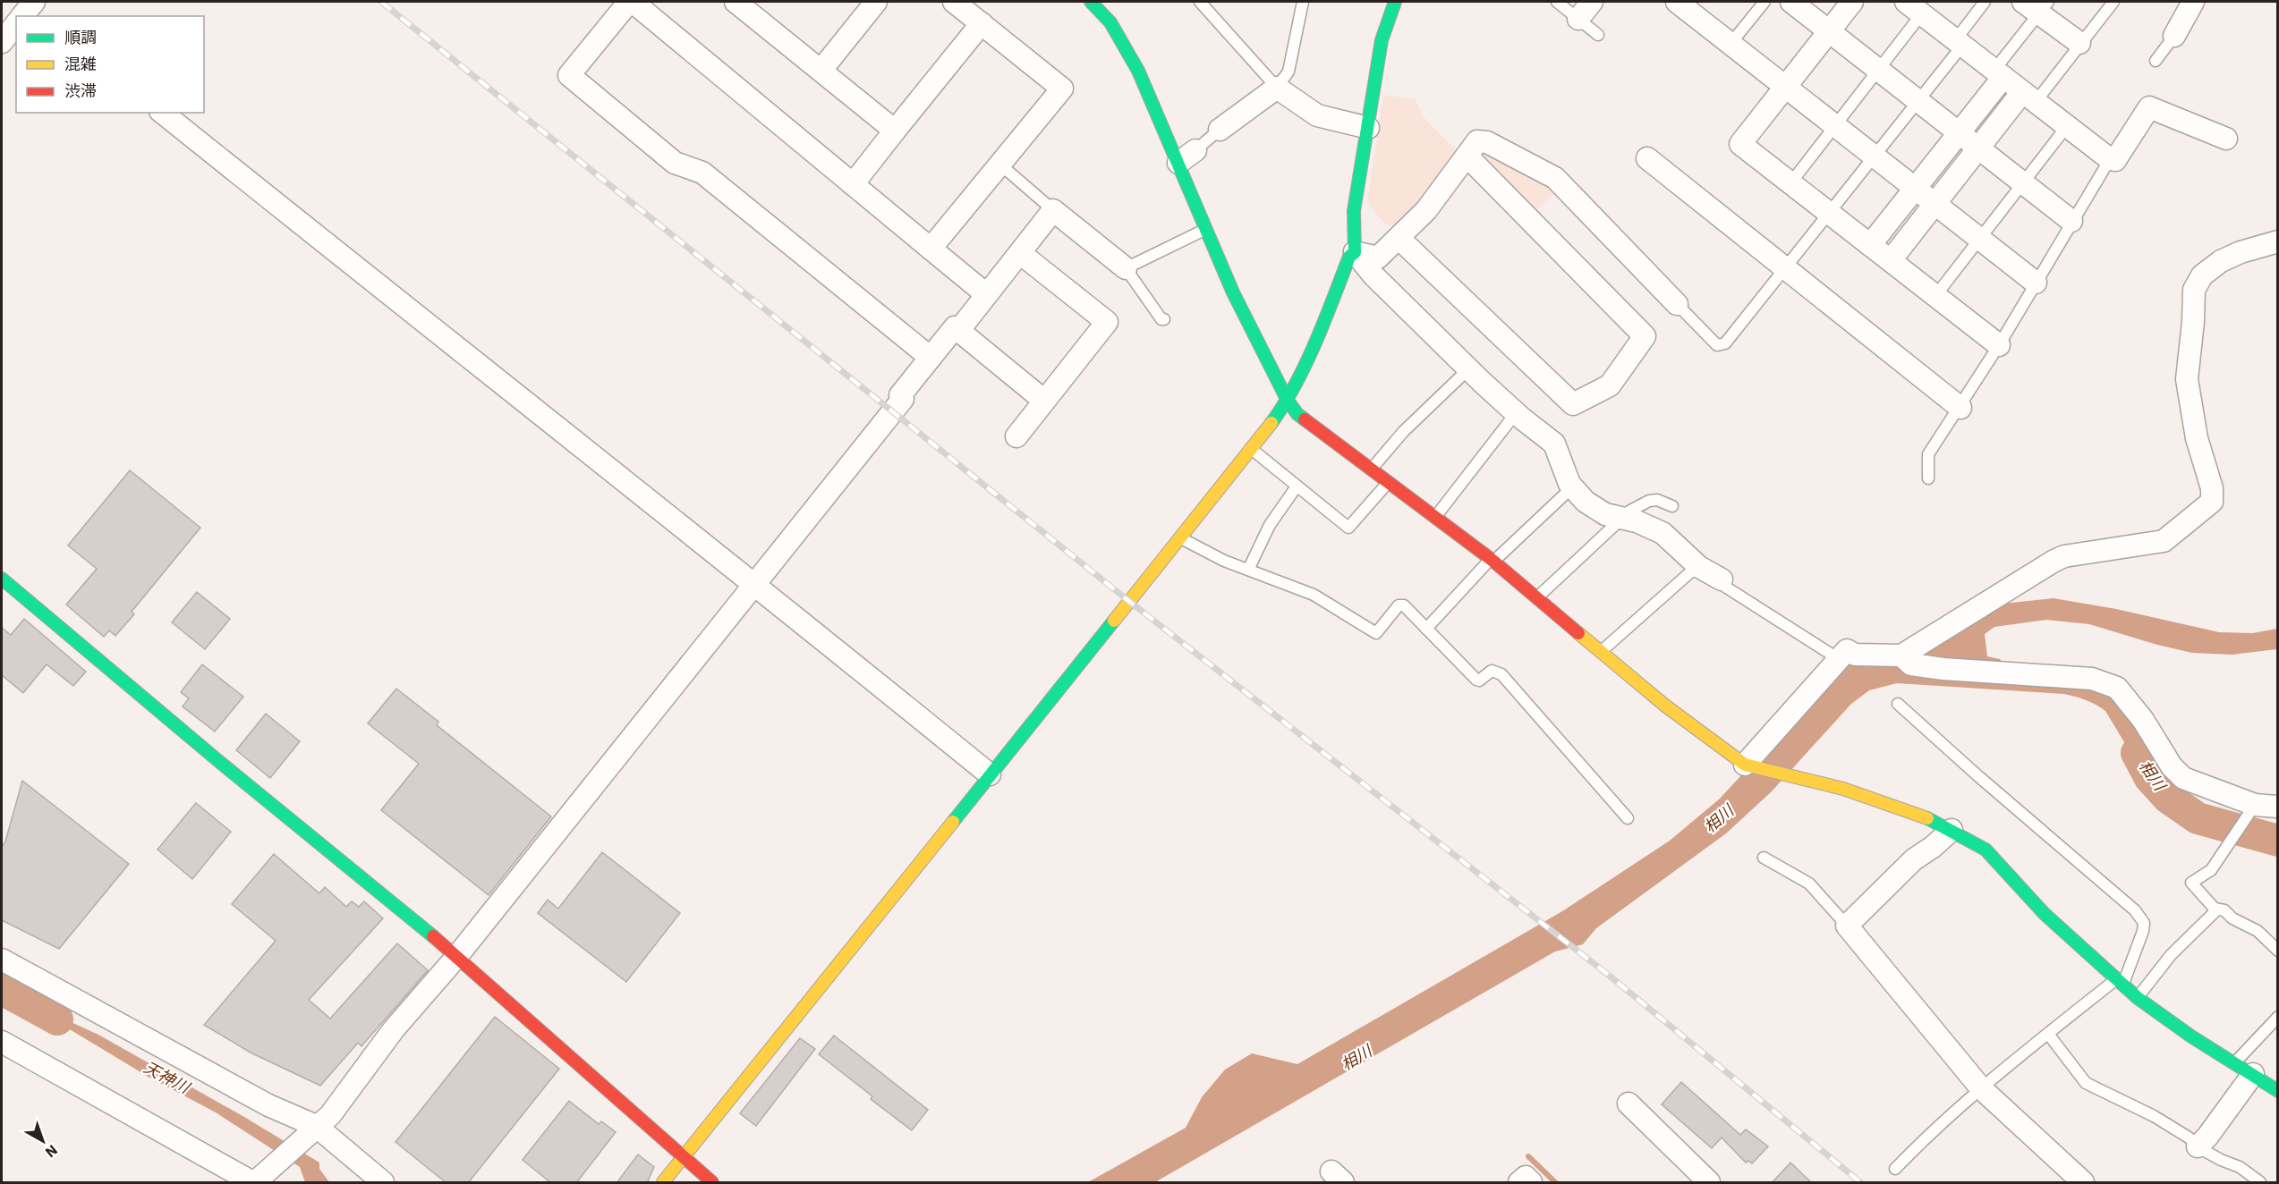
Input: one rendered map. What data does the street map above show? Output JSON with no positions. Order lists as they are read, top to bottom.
{
  "water": ["相川", "天神川"],
  "legend": ["順調", "混雑", "渋滞"],
  "north": "bottom right"
}
